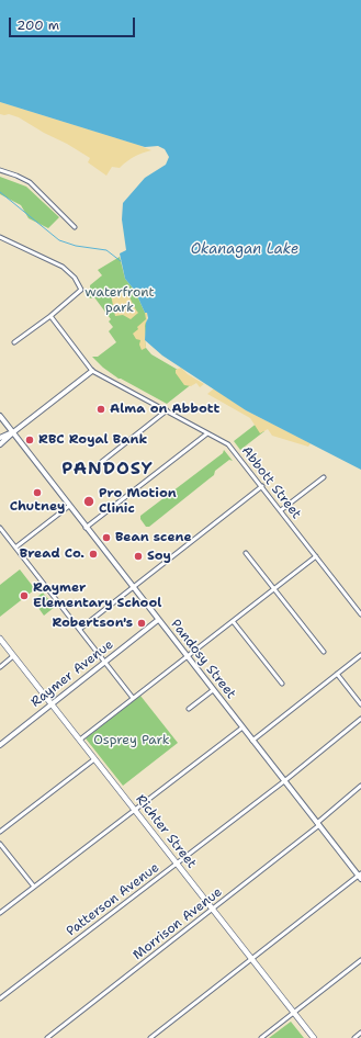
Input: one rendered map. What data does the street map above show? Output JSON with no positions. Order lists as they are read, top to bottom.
{
  "streets": {
    "main road": ["Richter Street"],
    "street": [
      "Abbott Street",
      "Pandosy Street",
      "Raymer Avenue",
      "Patterson Avenue",
      "Morrison Avenue"
    ]
  },
  "crossings": [
    ["Pandosy Street", "Raymer Avenue"],
    ["Pandosy Street", "Patterson Avenue"],
    ["Pandosy Street", "Morrison Avenue"],
    ["Raymer Avenue", "Richter Street"],
    ["Richter Street", "Patterson Avenue"],
    ["Richter Street", "Morrison Avenue"]
  ],
  "districts": ["PANDOSY"],
  "water": ["Okanagan Lake"],
  "parks": ["waterfront park", "Osprey Park"],
  "places": [
    "Alma on Abbott",
    "RBC Royal Bank",
    "Chutney",
    "Pro Motion Clinic",
    "Bean scene",
    "Bread Co.",
    "Soy",
    "Raymer Elementary School",
    "Robertson's"
  ],
  "scale_bar": "200 m"
}
